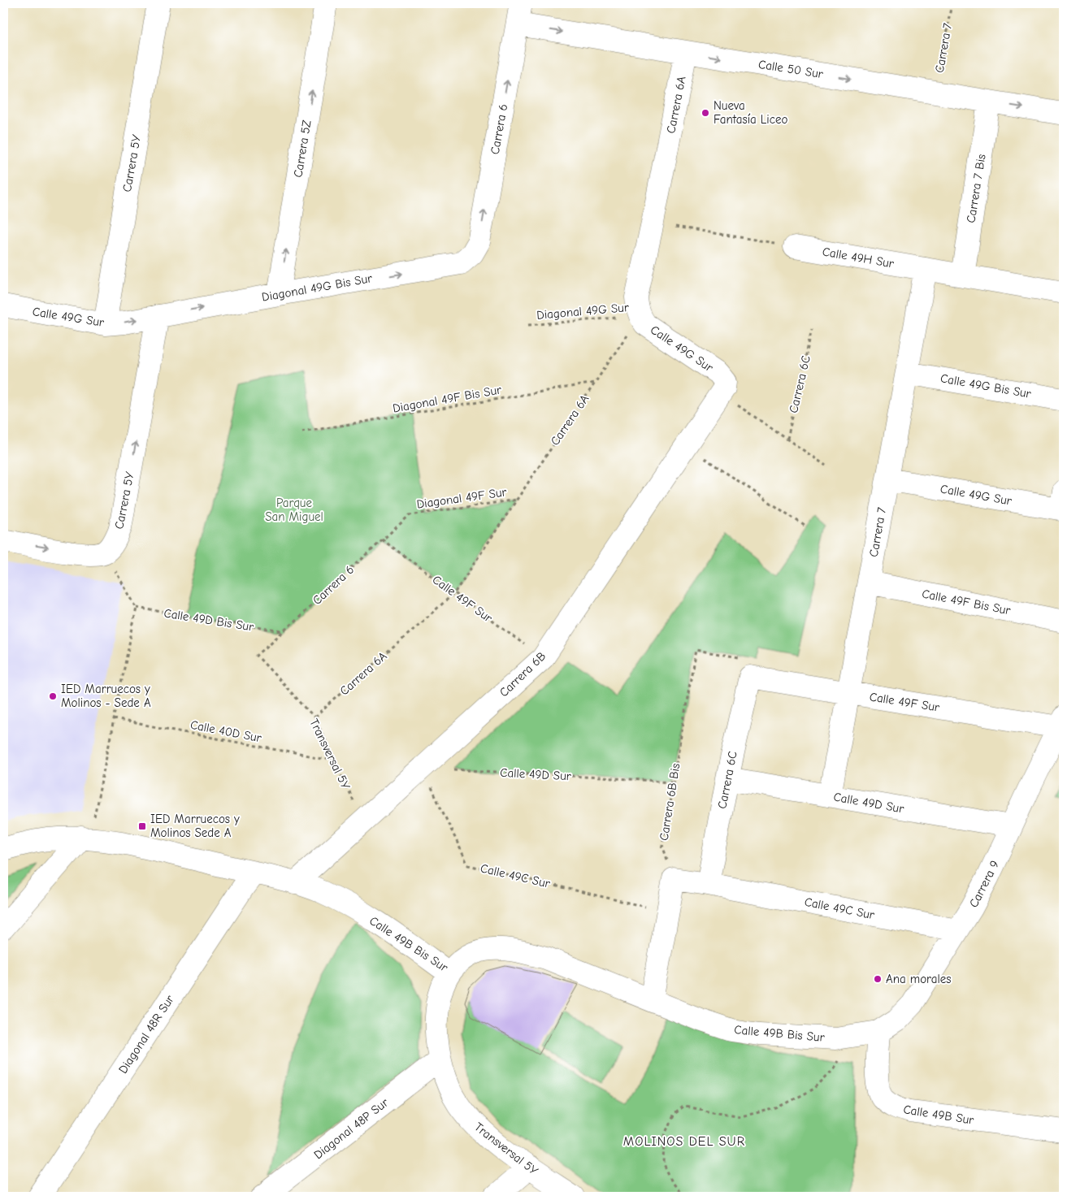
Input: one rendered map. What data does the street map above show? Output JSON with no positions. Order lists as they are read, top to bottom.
{
  "streets": {
    "street": [
      "Carrera 7",
      "Calle 50 Sur",
      "Carrera 6A",
      "Carrera 6",
      "Carrera 5Z",
      "Carrera 5Y",
      "Carrera 7 Bis",
      "Calle 49H Sur",
      "Diagonal 49G Bis Sur",
      "Calle 49G Sur",
      "Carrera 6C",
      "Calle 49G Bis Sur",
      "Calle 49F Sur",
      "Calle 49F Bis Sur",
      "Carrera 6B",
      "Transversal 5Y",
      "Calle 49D Sur",
      "Calle 49C Sur",
      "Carrera 9",
      "Calle 49B Bis Sur",
      "Diagonal 48R Sur",
      "Calle 49B Sur",
      "Diagonal 48P Sur"
    ],
    "path": [
      "Diagonal 49G Sur",
      "Diagonal 49F Bis Sur",
      "Diagonal 49F Sur",
      "Calle 49D Bis Sur",
      "Calle 40D Sur",
      "Carrera 6B Bis"
    ]
  },
  "crossings": [
    ["Carrera 7", "Calle 50 Sur"],
    ["Carrera 7", "Calle 49H Sur"],
    ["Carrera 7", "Calle 49G Sur"],
    ["Carrera 7", "Calle 49G Bis Sur"],
    ["Carrera 7", "Calle 49F Sur"],
    ["Carrera 7", "Calle 49F Bis Sur"],
    ["Carrera 7", "Calle 49D Sur"],
    ["Calle 50 Sur", "Carrera 6A"],
    ["Calle 50 Sur", "Carrera 6"],
    ["Calle 50 Sur", "Carrera 7 Bis"],
    ["Carrera 6A", "Diagonal 49G Sur"],
    ["Carrera 6A", "Calle 49G Sur"],
    ["Carrera 6A", "Diagonal 49F Bis Sur"],
    ["Carrera 6A", "Diagonal 49F Sur"],
    ["Carrera 6A", "Calle 49F Sur"],
    ["Carrera 6A", "Transversal 5Y"],
    ["Carrera 6", "Diagonal 49G Bis Sur"],
    ["Carrera 6", "Diagonal 49F Sur"],
    ["Carrera 6", "Calle 49F Sur"],
    ["Carrera 6", "Calle 49D Bis Sur"],
    ["Carrera 6", "Transversal 5Y"],
    ["Carrera 5Z", "Diagonal 49G Bis Sur"],
    ["Carrera 5Y", "Diagonal 49G Bis Sur"],
    ["Carrera 5Y", "Calle 49G Sur"],
    ["Carrera 7 Bis", "Calle 49H Sur"],
    ["Diagonal 49G Bis Sur", "Calle 49G Sur"],
    ["Diagonal 49G Sur", "Calle 49G Sur"],
    ["Calle 49G Sur", "Carrera 6B"],
    ["Carrera 6C", "Calle 49F Sur"],
    ["Carrera 6C", "Calle 49D Sur"],
    ["Carrera 6C", "Carrera 6B Bis"],
    ["Carrera 6C", "Calle 49C Sur"],
    ["Calle 49F Sur", "Carrera 6B"],
    ["Calle 49F Sur", "Carrera 6B Bis"],
    ["Calle 49F Sur", "Carrera 9"],
    ["Carrera 6B", "Transversal 5Y"],
    ["Carrera 6B", "Calle 49D Sur"],
    ["Carrera 6B", "Calle 49C Sur"],
    ["Carrera 6B", "Calle 49B Bis Sur"],
    ["Calle 40D Sur", "Transversal 5Y"],
    ["Transversal 5Y", "Calle 49B Bis Sur"],
    ["Transversal 5Y", "Diagonal 48P Sur"],
    ["Calle 49D Sur", "Carrera 6B Bis"],
    ["Calle 49D Sur", "Calle 49C Sur"],
    ["Calle 49D Sur", "Carrera 9"],
    ["Carrera 6B Bis", "Calle 49C Sur"],
    ["Calle 49C Sur", "Carrera 9"],
    ["Carrera 9", "Calle 49B Bis Sur"],
    ["Carrera 9", "Calle 49B Sur"],
    ["Calle 49B Bis Sur", "Diagonal 48R Sur"],
    ["Calle 49B Bis Sur", "Calle 49B Sur"]
  ],
  "one_way": [
    "Calle 50 Sur",
    "Carrera 6",
    "Carrera 5Z",
    "Carrera 5Y",
    "Diagonal 49G Bis Sur"
  ],
  "districts": ["MOLINOS DEL SUR"],
  "parks": ["Parque San Miguel"],
  "places": {
    "other": ["Nueva Fantasía Liceo", "IED Marruecos y Molinos - Sede A", "Ana morales"],
    "transit": ["IED Marruecos y Molinos Sede A"]
  }
}
